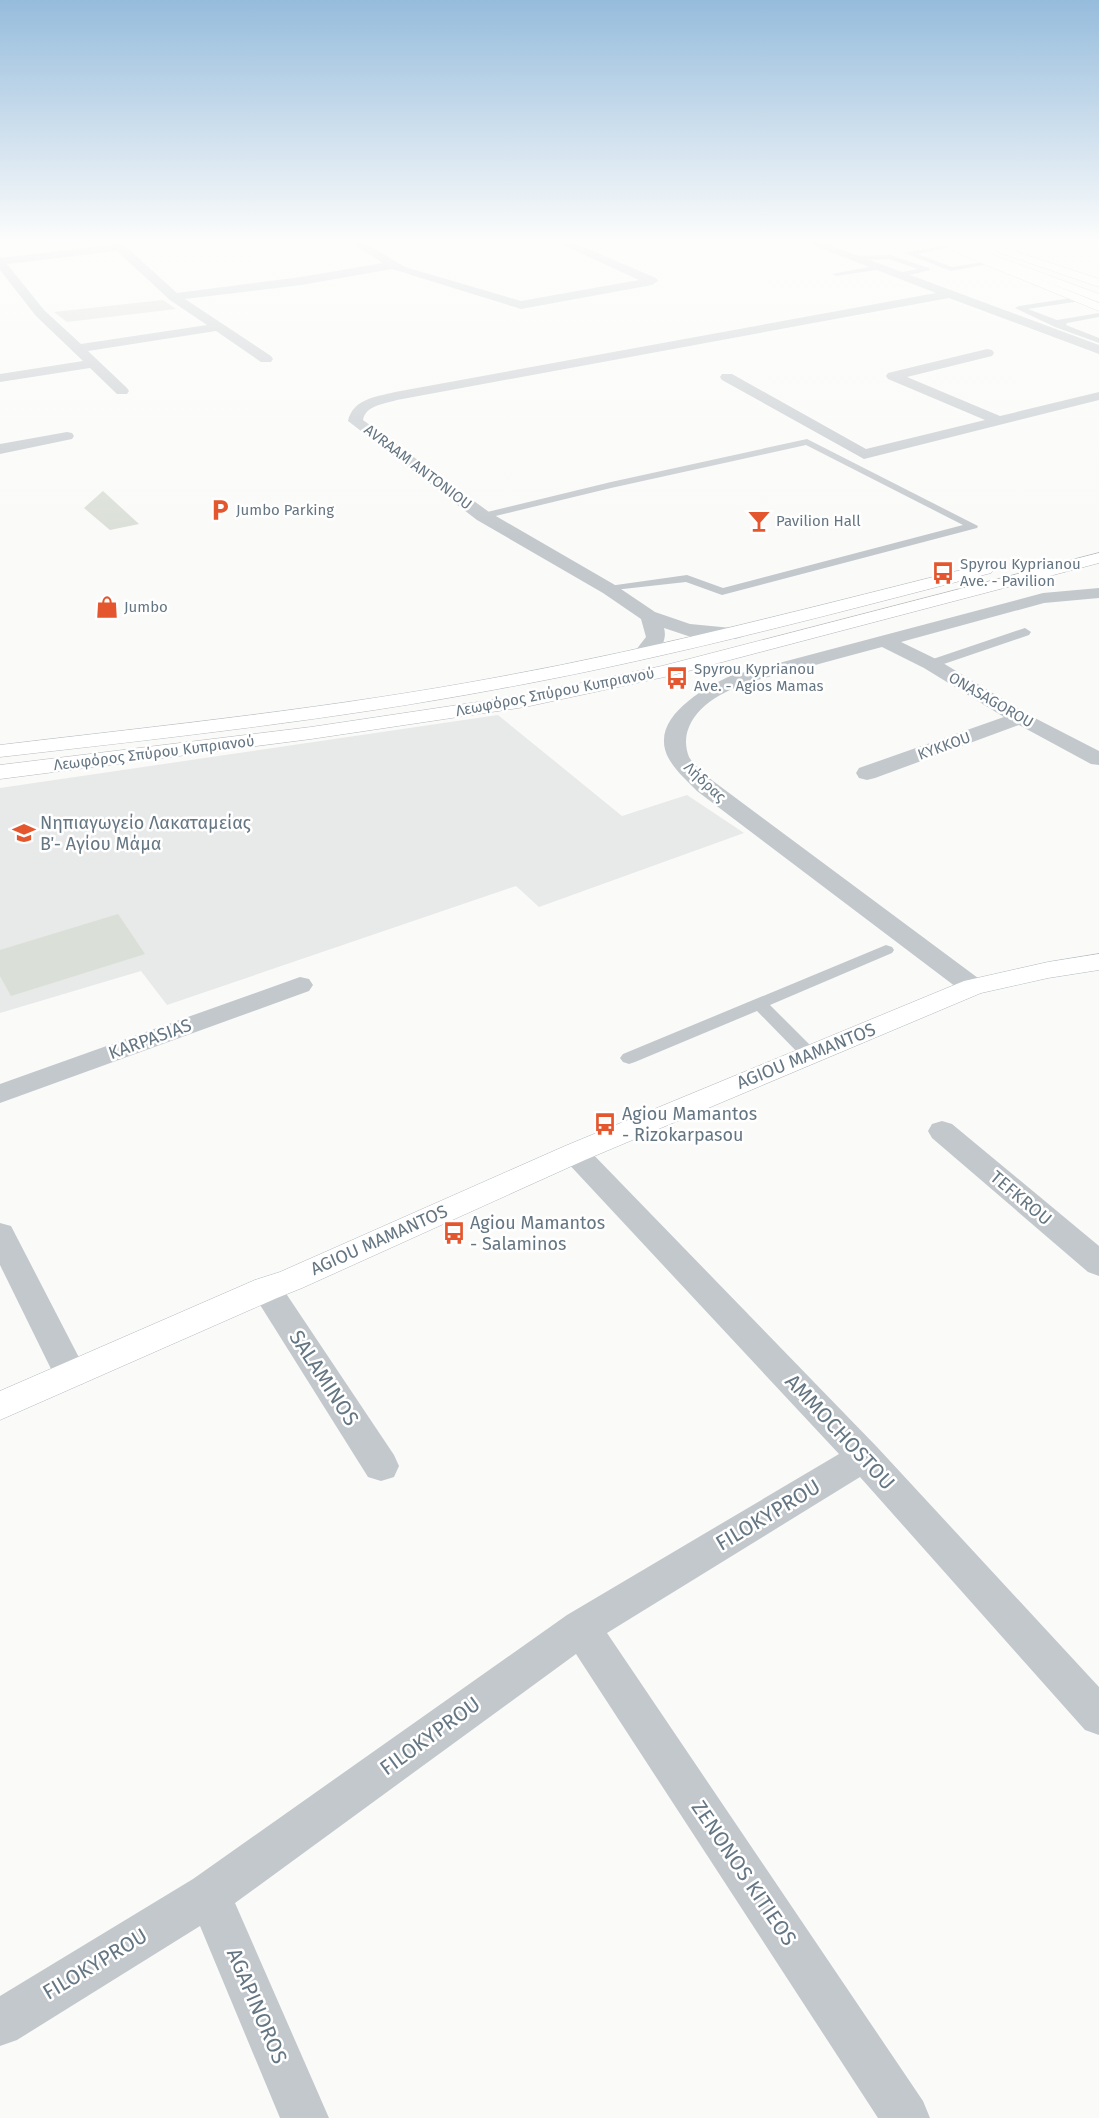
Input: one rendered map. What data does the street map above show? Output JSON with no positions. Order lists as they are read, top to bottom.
{
  "streets": {
    "main road": ["Λεωφόρος Σπύρου Κυπριανού", "AGIOU MAMANTOS"],
    "street": [
      "AVRAAM ANTONIOU",
      "ONASAGOROU",
      "KYKKOU",
      "Λήδρας",
      "KARPASIAS",
      "TEFKROU",
      "SALAMINOS",
      "AMMOCHOSTOU",
      "FILOKYPROU",
      "ZENONOS KITIEOS",
      "AGAPINOROS"
    ]
  },
  "crossings": [
    ["AVRAAM ANTONIOU", "Λεωφόρος Σπύρου Κυπριανού"],
    ["ONASAGOROU", "KYKKOU"],
    ["ONASAGOROU", "Λήδρας"],
    ["Λήδρας", "AGIOU MAMANTOS"],
    ["AGIOU MAMANTOS", "SALAMINOS"],
    ["AGIOU MAMANTOS", "AMMOCHOSTOU"],
    ["AMMOCHOSTOU", "FILOKYPROU"],
    ["FILOKYPROU", "ZENONOS KITIEOS"],
    ["FILOKYPROU", "AGAPINOROS"]
  ],
  "places": {
    "parking": ["Jumbo Parking"],
    "bar": ["Pavilion Hall"],
    "bus stop": [
      "Spyrou Kyprianou Ave. - Pavilion",
      "Spyrou Kyprianou Ave. - Agios Mamas",
      "Agiou Mamantos - Rizokarpasou",
      "Agiou Mamantos - Salaminos"
    ],
    "shop": ["Jumbo"],
    "school or university": ["Νηπιαγωγείο Λακαταμείας Β΄- Αγίου Μάμα"]
  }
}
